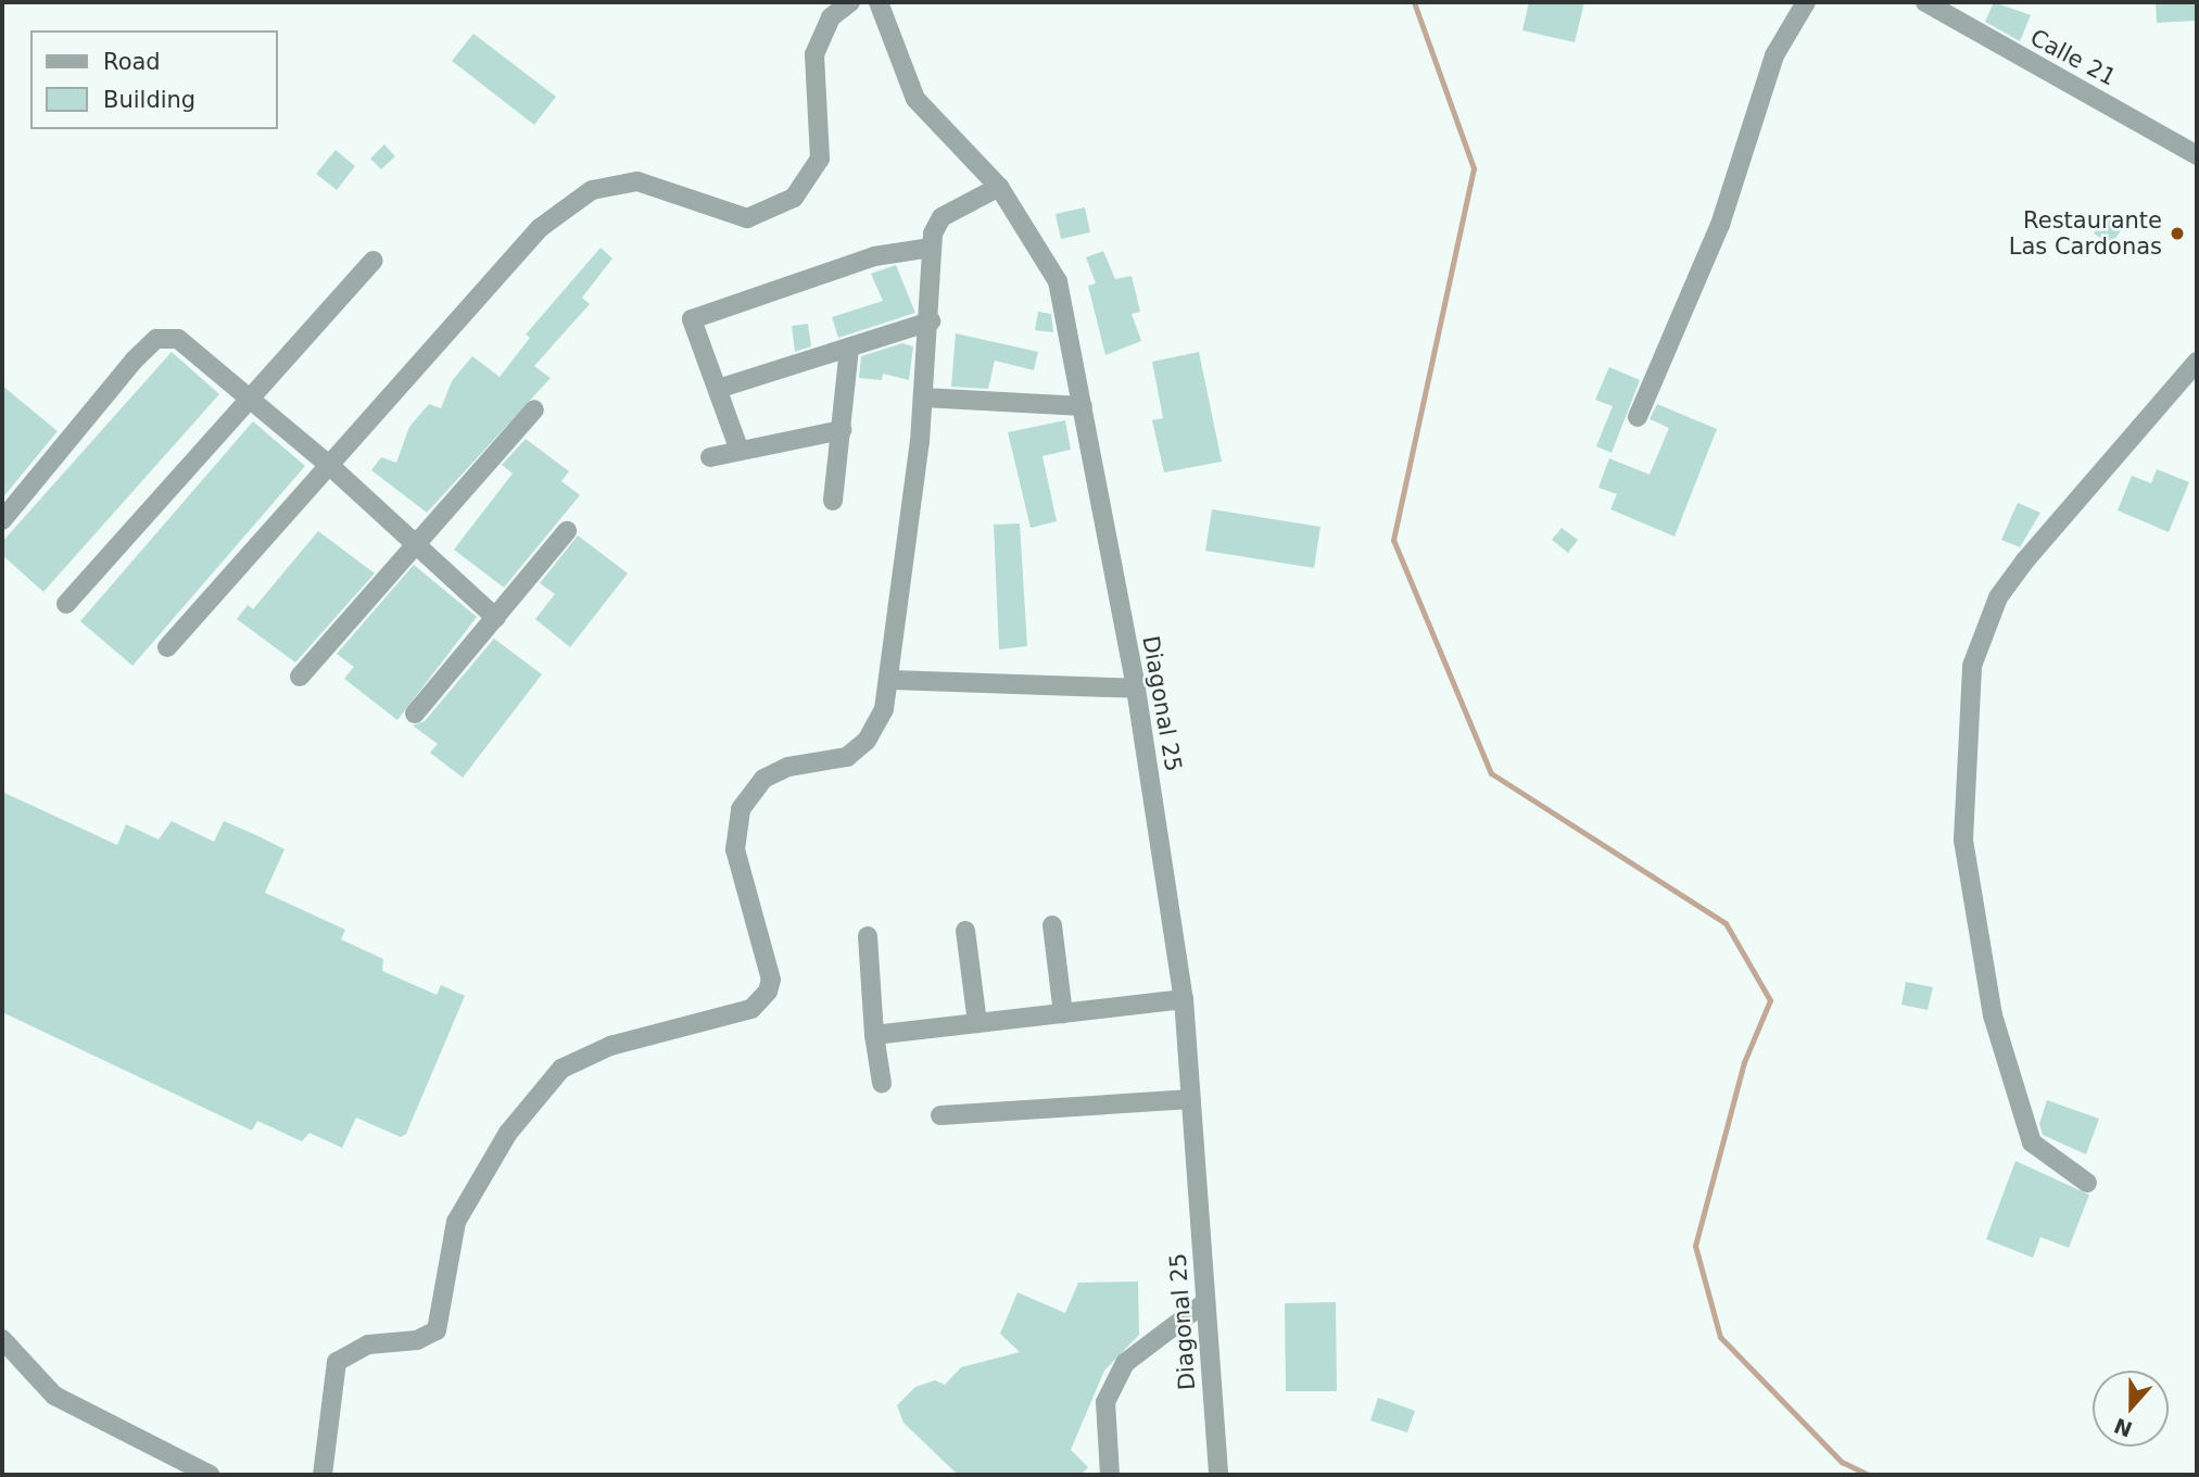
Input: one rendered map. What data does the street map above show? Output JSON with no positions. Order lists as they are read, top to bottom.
{
  "streets": {
    "street": ["Calle 21", "Diagonal 25"]
  },
  "places": ["Restaurante Las Cardonas"],
  "legend": ["Road", "Building"],
  "north": "bottom"
}
